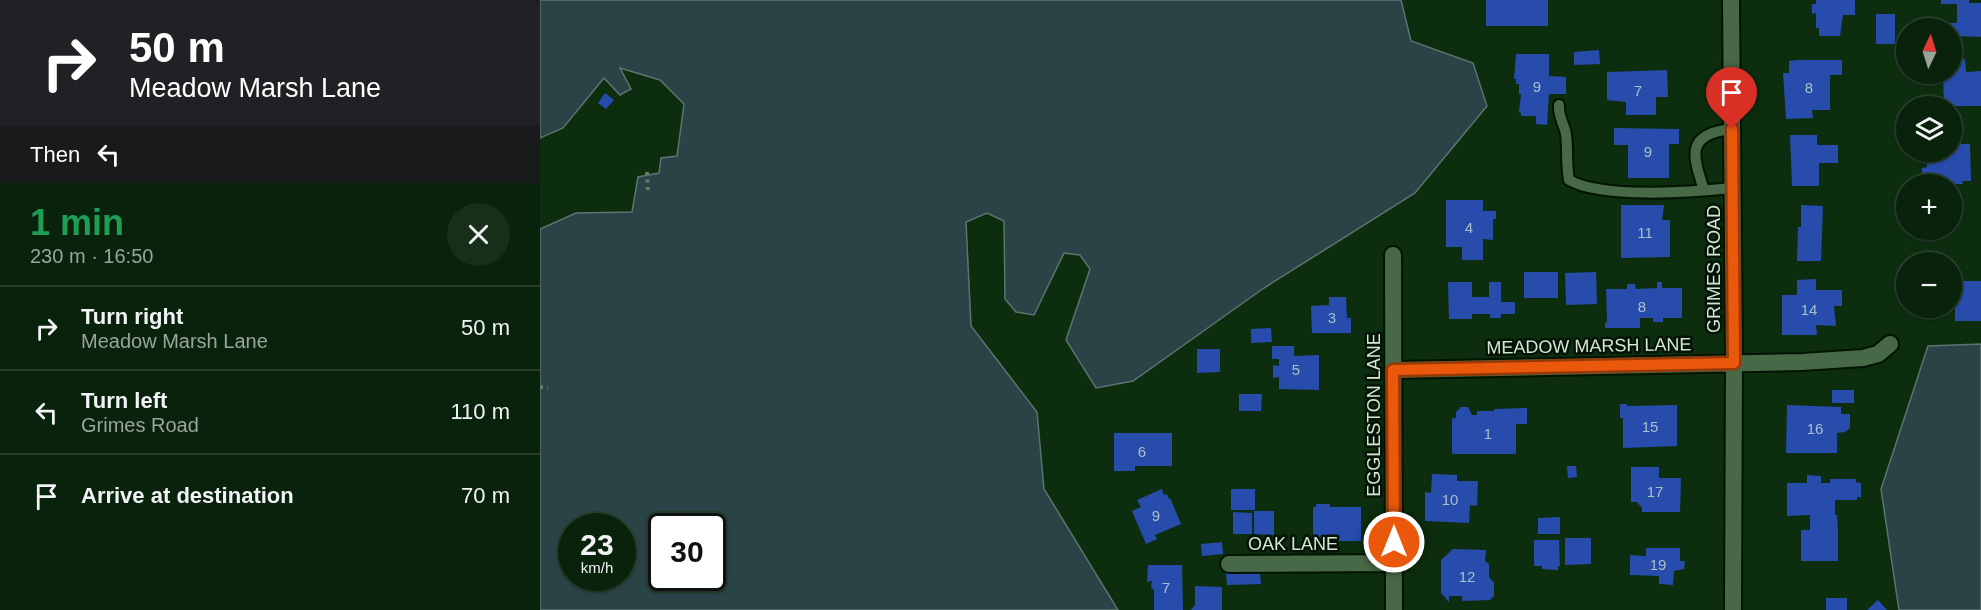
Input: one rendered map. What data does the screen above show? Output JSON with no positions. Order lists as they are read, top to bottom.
{
  "streets": {
    "street": [
      "GRIMES ROAD",
      "MEADOW MARSH LANE",
      "EGGLESTON LANE",
      "OAK LANE"
    ]
  },
  "crossings": [
    ["GRIMES ROAD", "MEADOW MARSH LANE"],
    ["MEADOW MARSH LANE", "EGGLESTON LANE"],
    ["EGGLESTON LANE", "OAK LANE"]
  ],
  "house_numbers": [
    "9",
    "8",
    "7",
    "9",
    "4",
    "11",
    "8",
    "14",
    "3",
    "5",
    "15",
    "16",
    "1",
    "6",
    "17",
    "10",
    "9",
    "19",
    "12",
    "7"
  ],
  "north": "top",
  "page": {
    "turn": ["50 m", "Meadow Marsh Lane"],
    "map_buttons": ["+", "−"],
    "then": "Then",
    "heading": ["1 min", "230 m · 16:50"],
    "list": [
      {
        "name": "Turn right",
        "note": "Meadow Marsh Lane",
        "value": "50 m"
      },
      {
        "name": "Turn left",
        "note": "Grimes Road",
        "value": "110 m"
      },
      {
        "name": "Arrive at destination",
        "value": "70 m"
      }
    ],
    "speed": "23 km/h",
    "limit": "30"
  }
}
